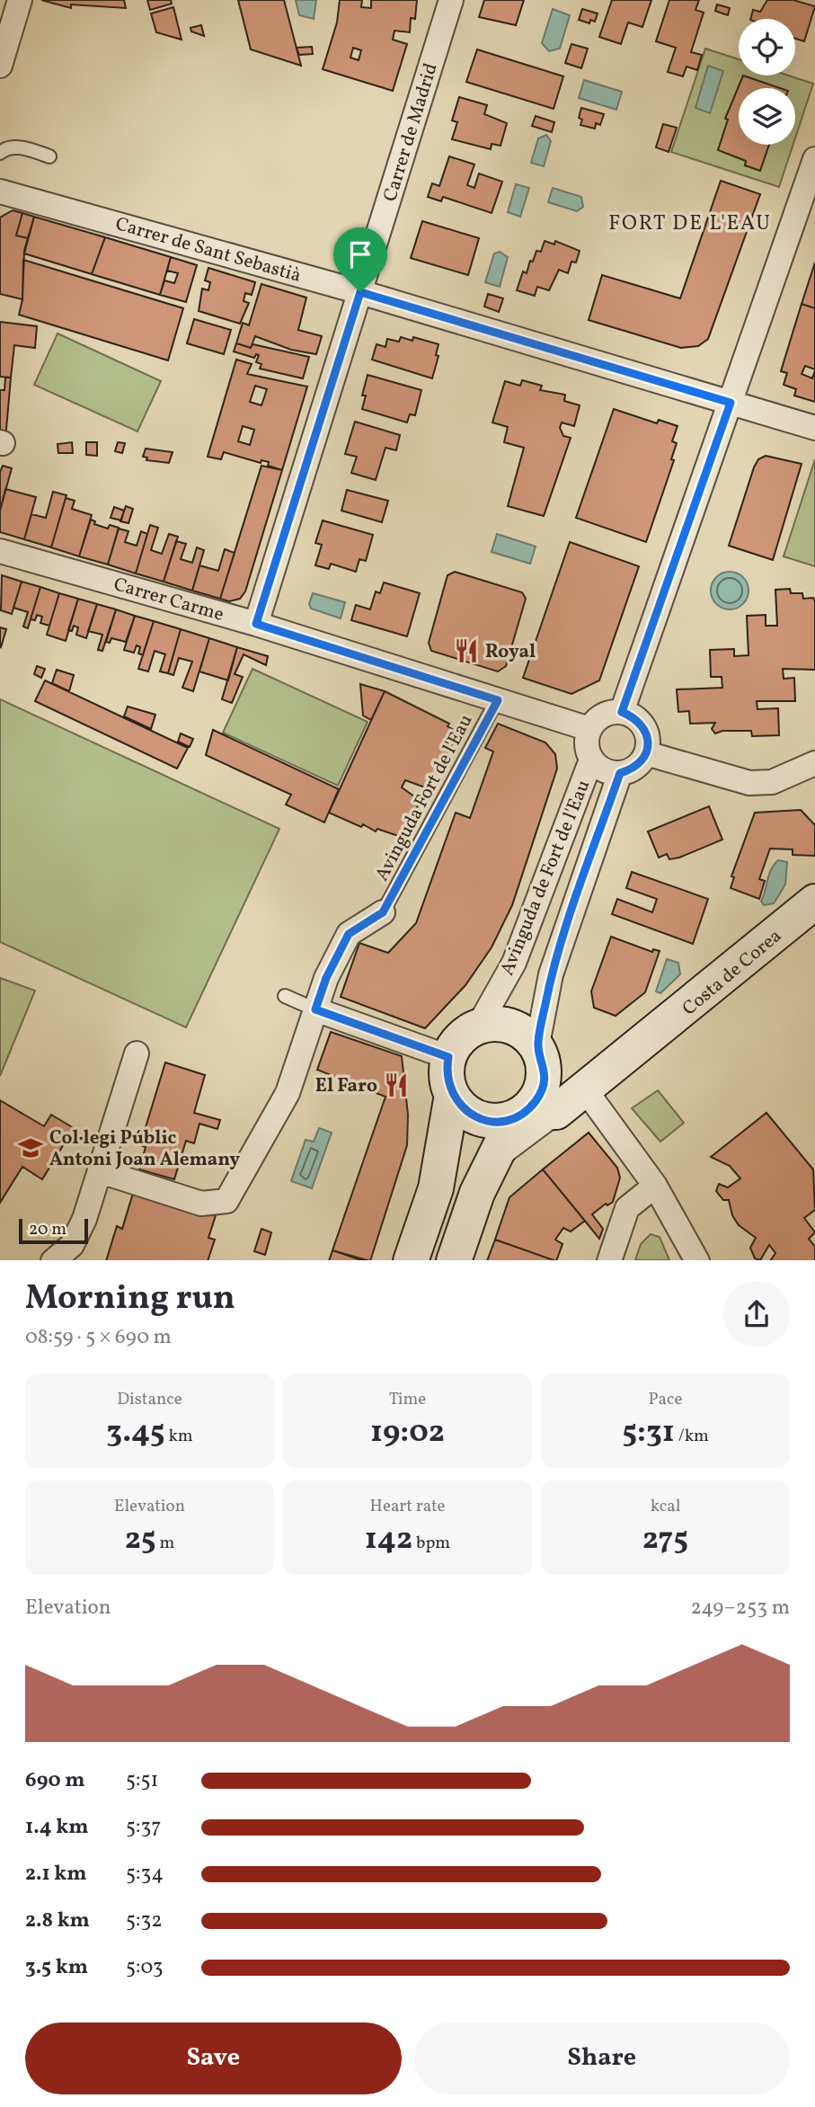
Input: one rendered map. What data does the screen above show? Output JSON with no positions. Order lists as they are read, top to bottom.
{
  "streets": {
    "street": [
      "Carrer de Madrid",
      "Carrer de Sant Sebastià",
      "Carrer Carme",
      "Avinguda de Fort de l'Eau",
      "Costa de Corea"
    ],
    "lane": ["Avinguda Fort de l'Eau"]
  },
  "crossings": [
    ["Carrer de Madrid", "Carrer de Sant Sebastià"],
    ["Carrer de Madrid", "Carrer Carme"],
    ["Carrer Carme", "Avinguda Fort de l'Eau"],
    ["Carrer Carme", "Avinguda de Fort de l'Eau"]
  ],
  "districts": ["FORT DE L'EAU"],
  "places": {
    "restaurant": ["Royal", "El Faro"],
    "school or university": ["Col·legi Públic Antoni Joan Alemany"]
  },
  "scale_bar": "20 m",
  "page": {
    "scale": "20 m",
    "heading": ["Morning run", "08:59 · 5 × 690 m"],
    "stats": [
      ["Distance", "3.45 km"],
      ["Time", "19:02"],
      ["Pace", "5:31 /km"],
      ["Elevation", "25 m"],
      ["Heart rate", "142 bpm"],
      ["kcal", "275"]
    ],
    "chart": ["Elevation", "249–253 m"],
    "list": [
      {
        "name": "690 m",
        "note": "5:51"
      },
      {
        "name": "1.4 km",
        "note": "5:37"
      },
      {
        "name": "2.1 km",
        "note": "5:34"
      },
      {
        "name": "2.8 km",
        "note": "5:32"
      },
      {
        "name": "3.5 km",
        "note": "5:03"
      }
    ],
    "buttons": ["Save", "Share"]
  }
}
